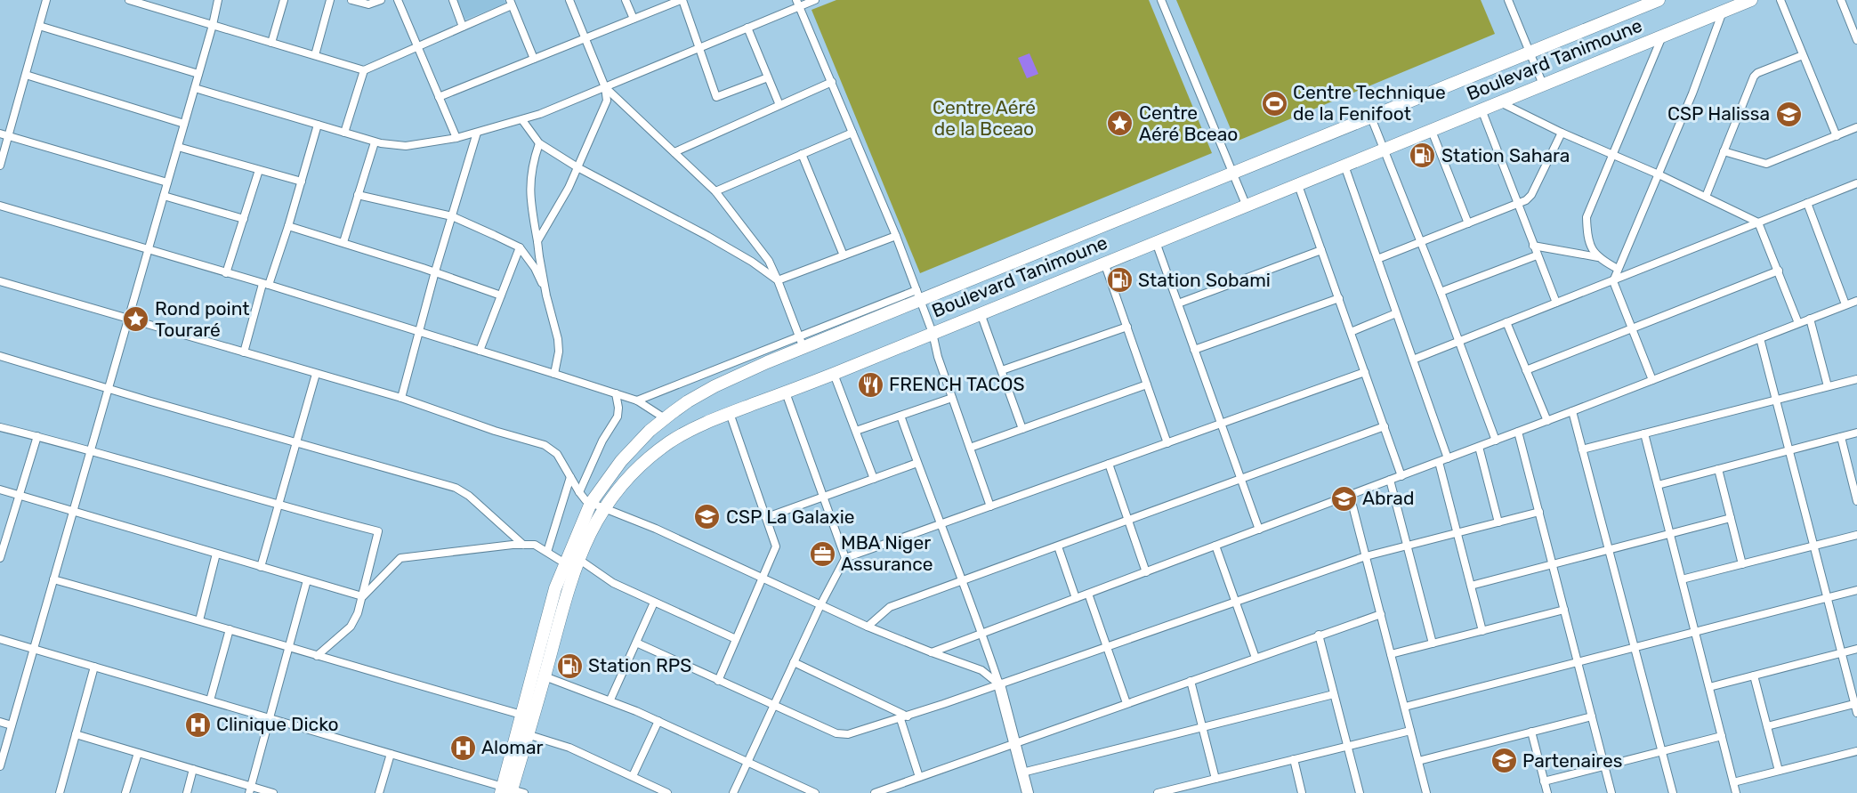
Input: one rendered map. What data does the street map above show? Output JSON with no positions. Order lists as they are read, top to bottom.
{
  "streets": {
    "main road": ["Boulevard Tanimoune"]
  },
  "parks": ["Centre Aéré de la Bceao"],
  "places": {
    "sports": ["Centre Technique de la Fenifoot"],
    "school or university": [
      "CSP Halissa",
      "Abrad",
      "CSP La Galaxie",
      "Partenaires"
    ],
    "place": ["Centre Aéré Bceao", "Rond point Touraré"],
    "fuel station": ["Station Sahara", "Station Sobami", "Station RPS"],
    "restaurant": ["FRENCH TACOS"],
    "office": ["MBA Niger Assurance"],
    "hospital": ["Clinique Dicko", "Alomar"]
  }
}
